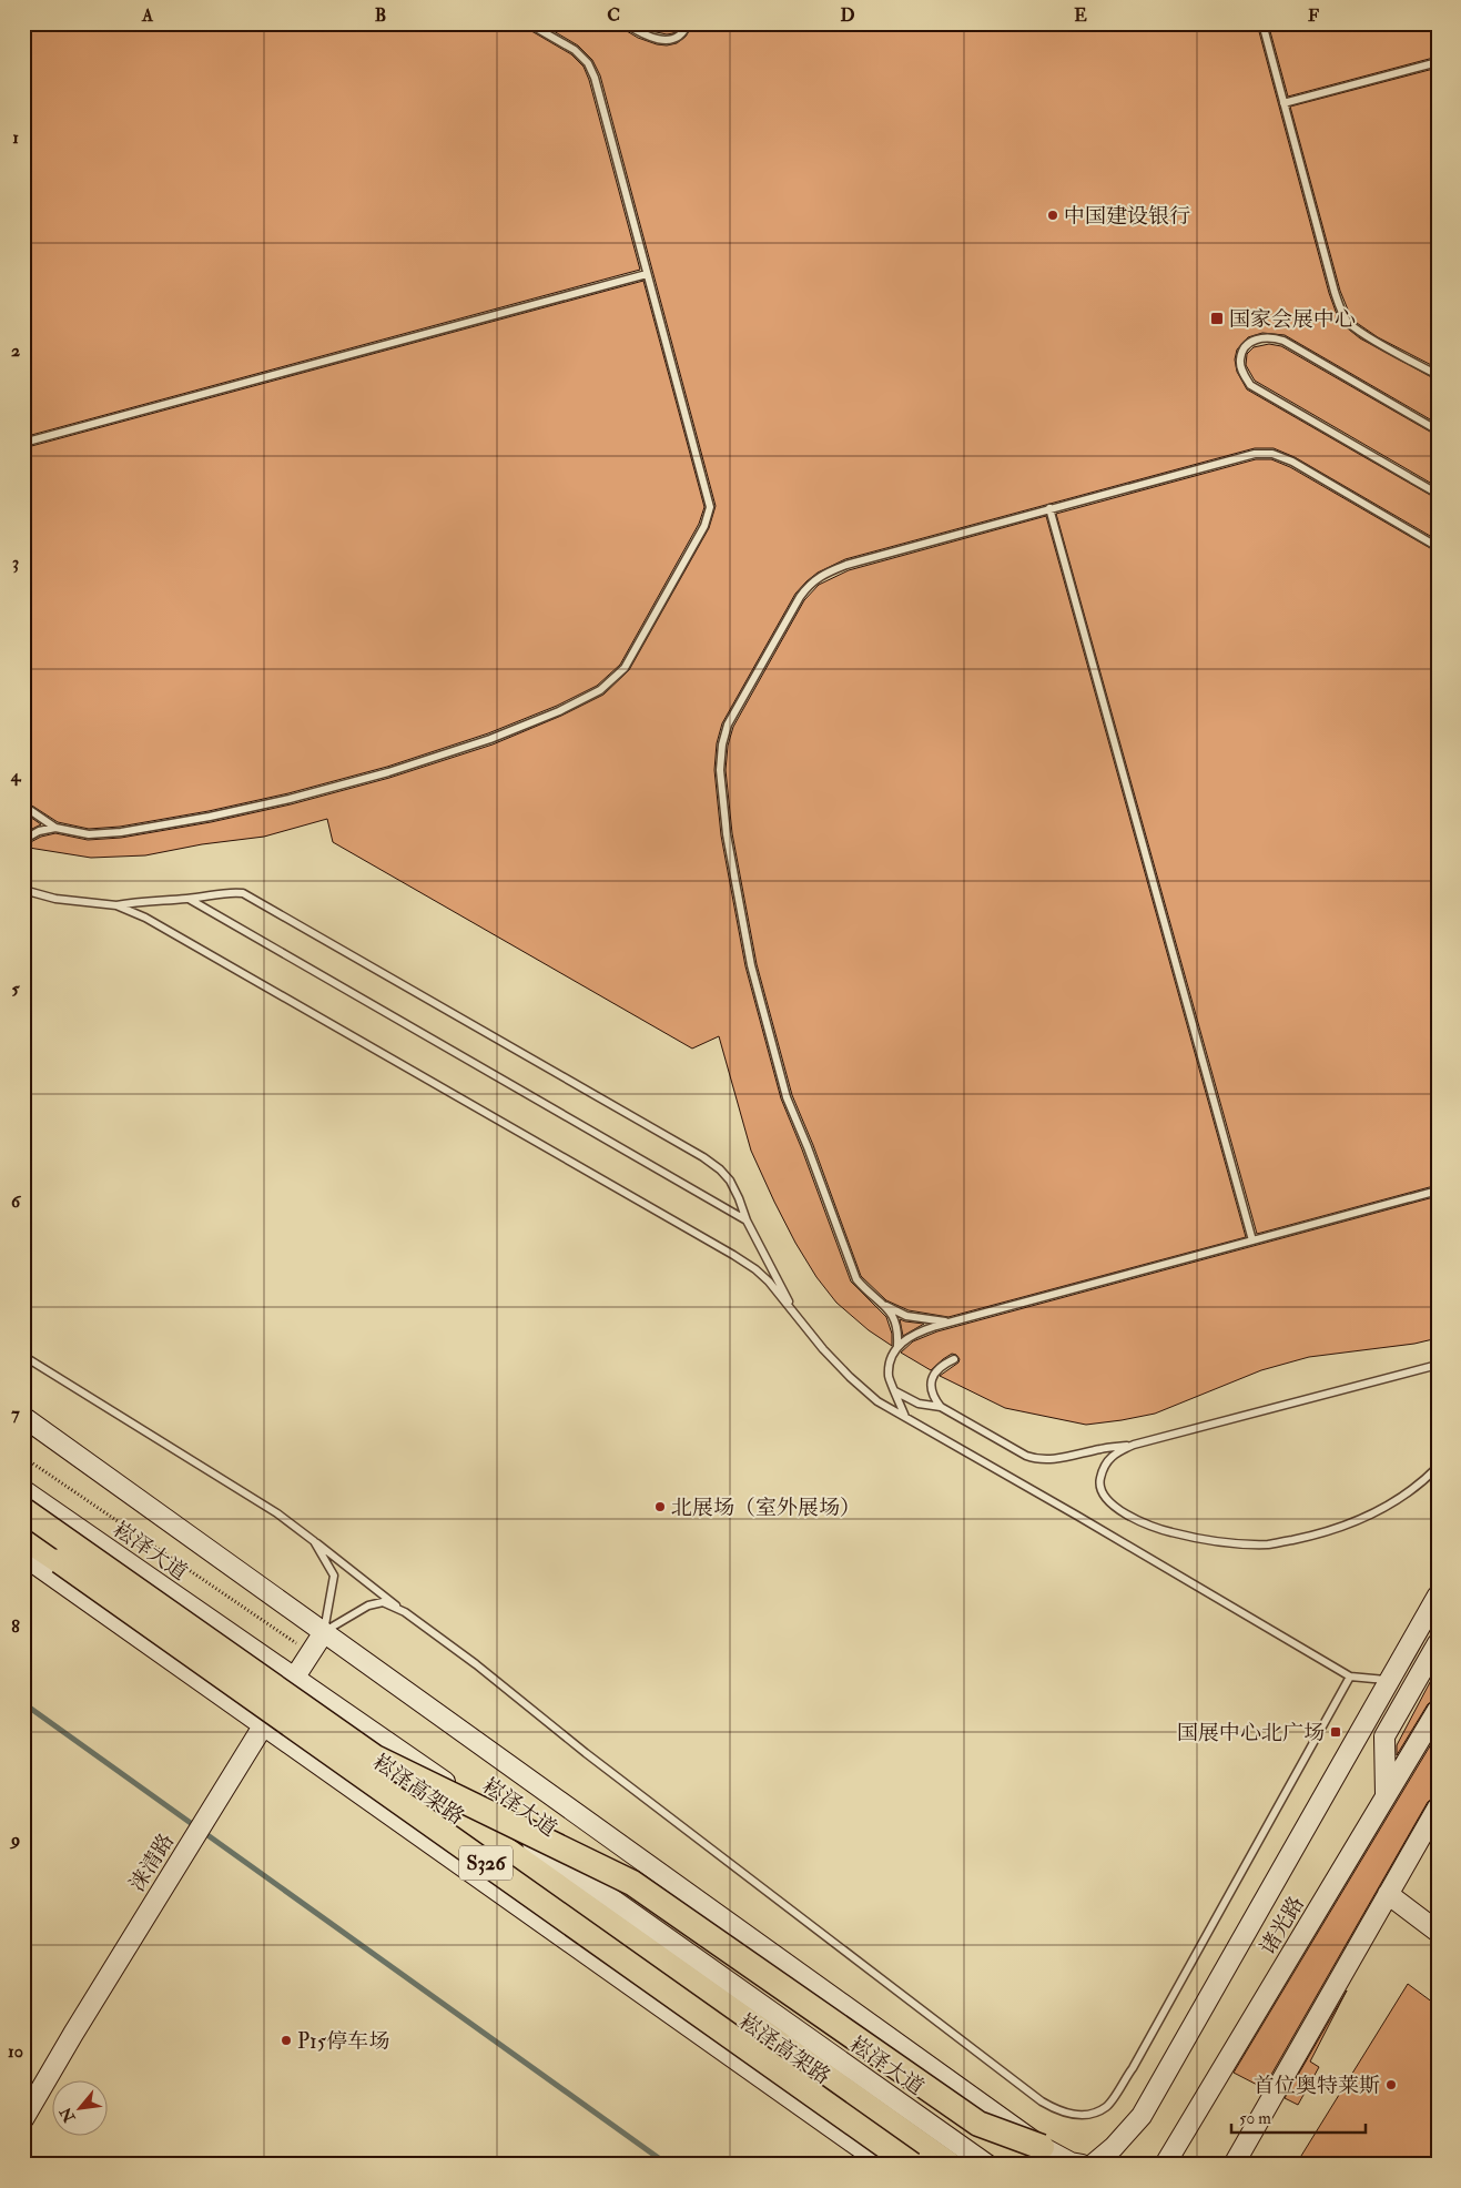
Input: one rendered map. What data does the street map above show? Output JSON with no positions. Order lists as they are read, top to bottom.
{
  "streets": {
    "highway": ["崧泽高架路", "S326"],
    "main road": ["崧泽大道", "涞清路", "诸光路"]
  },
  "crossings": [
    ["崧泽大道", "涞清路"]
  ],
  "places": {
    "other": [
      "中国建设银行",
      "北展场（室外展场）",
      "P15停车场",
      "首位奥特莱斯"
    ],
    "transit": ["国家会展中心", "国展中心北广场"]
  },
  "scale_bar": "50 m",
  "north": "bottom left",
  "grid": {
    "columns": [
      "A",
      "B",
      "C",
      "D",
      "E",
      "F"
    ],
    "rows": [
      "1",
      "2",
      "3",
      "4",
      "5",
      "6",
      "7",
      "8",
      "9",
      "10"
    ]
  }
}
